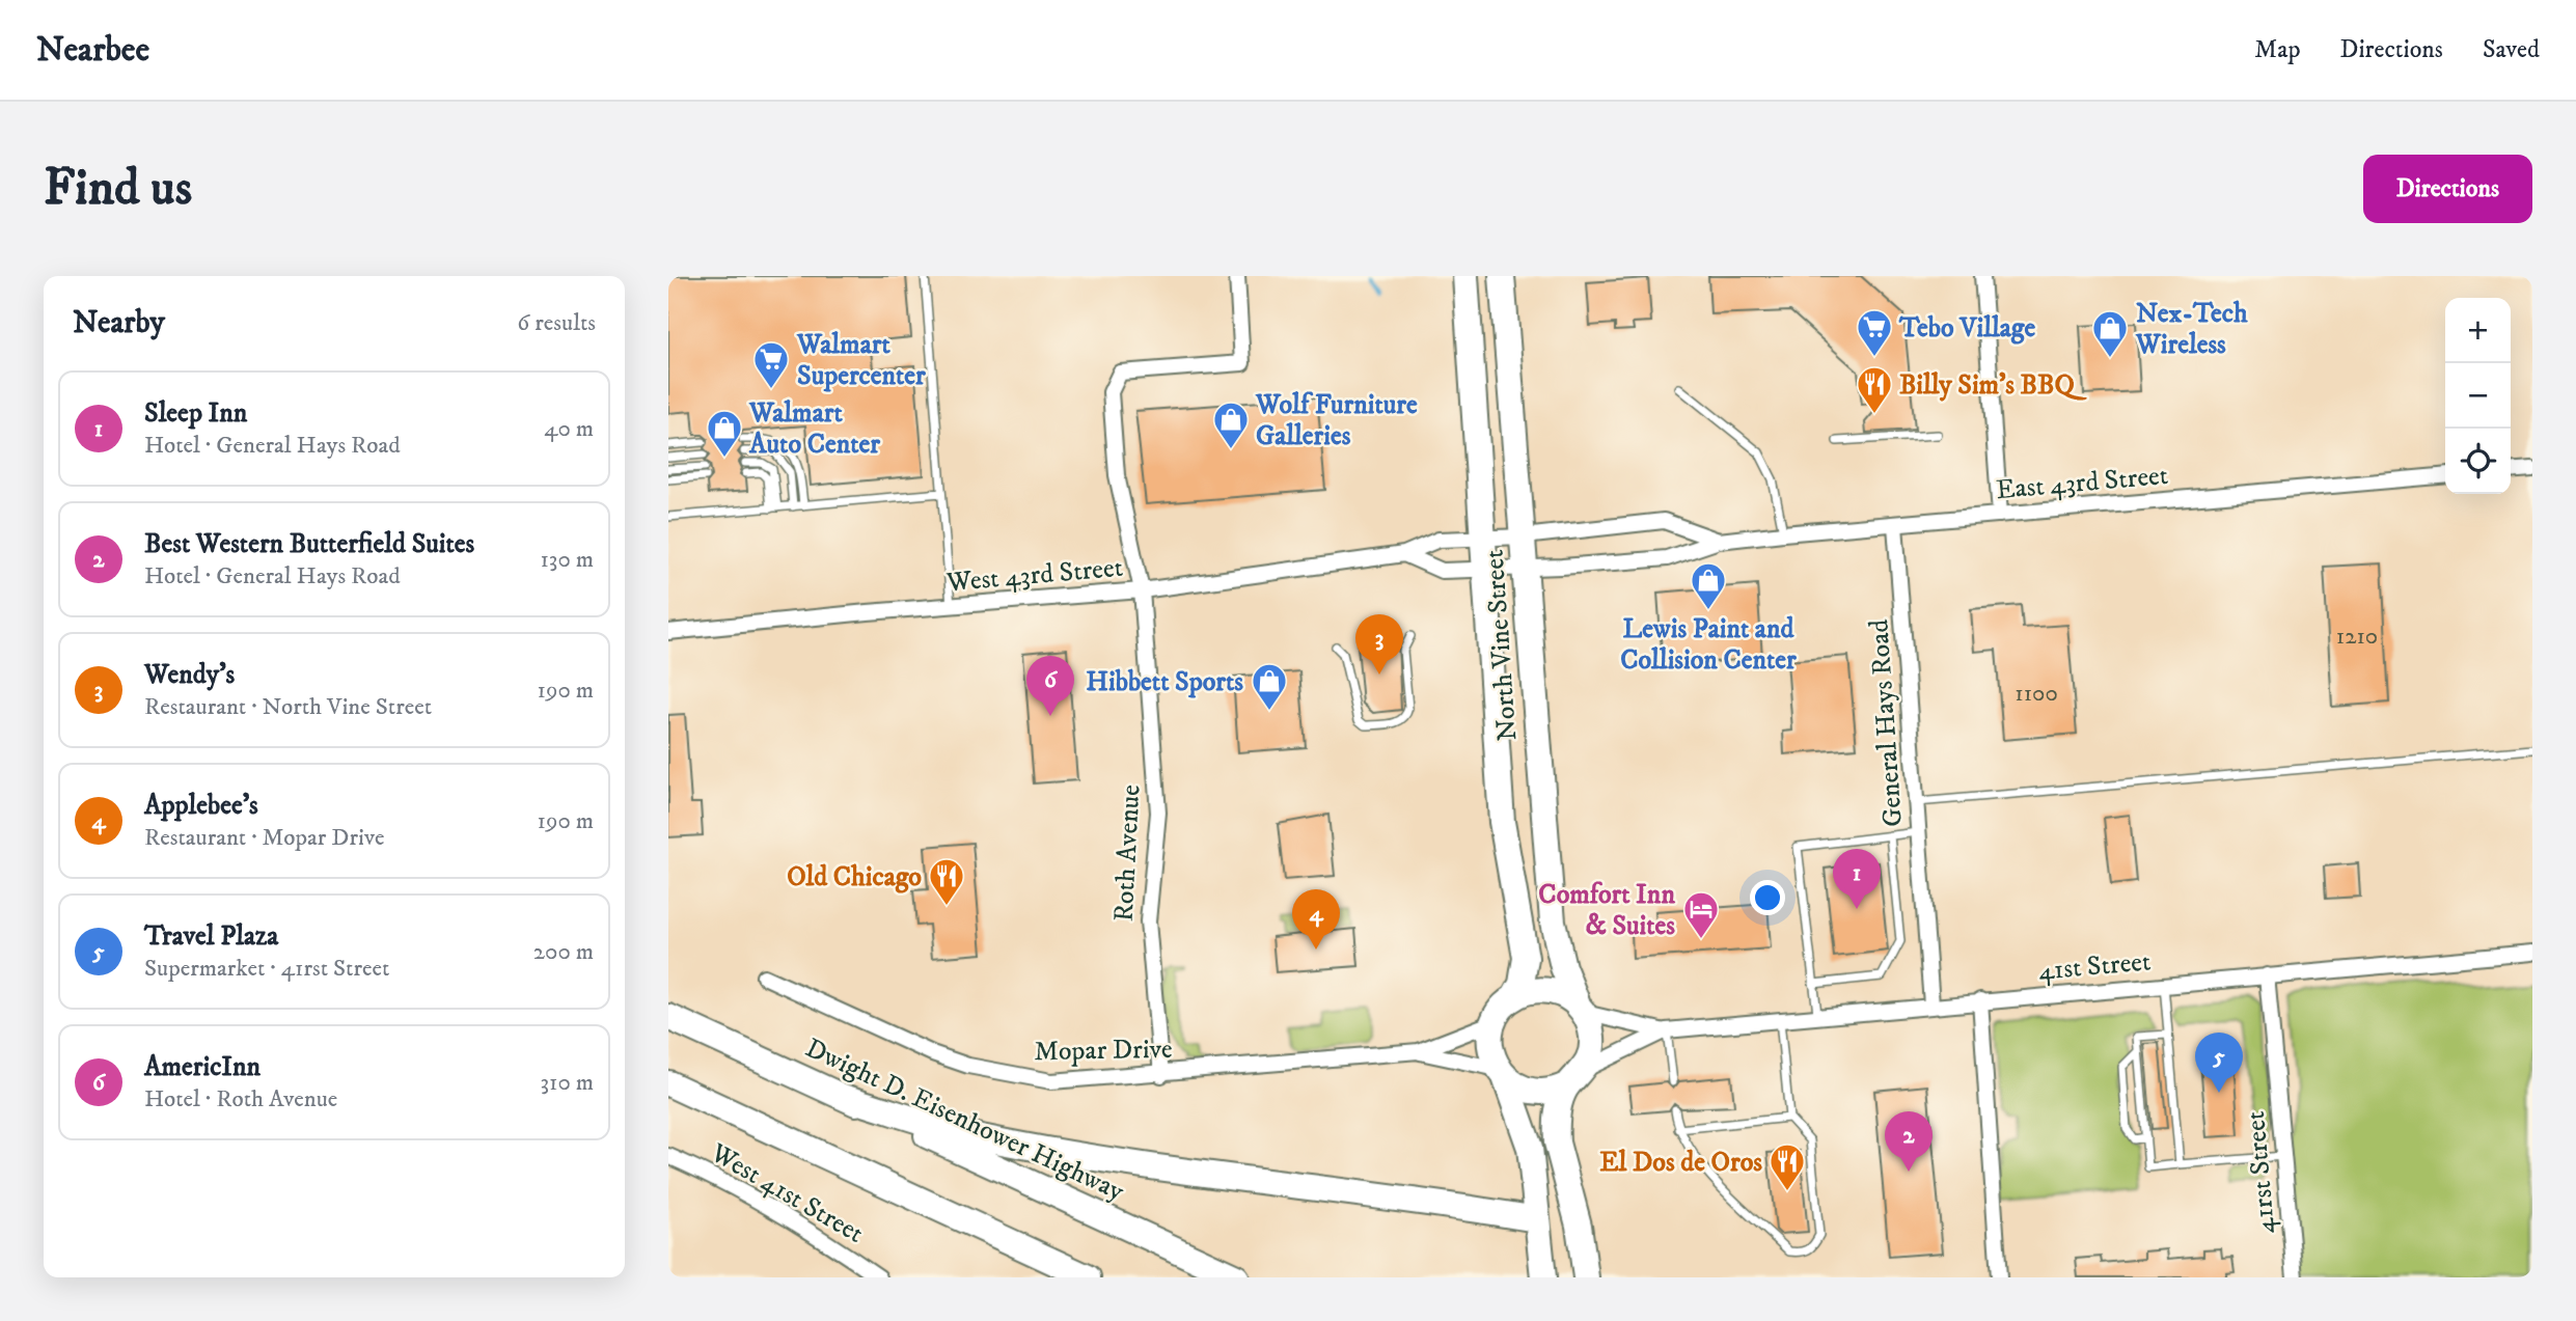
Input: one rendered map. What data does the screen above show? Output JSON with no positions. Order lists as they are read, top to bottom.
{
  "streets": {
    "highway": ["North Vine Street", "Dwight D. Eisenhower Highway"],
    "street": [
      "East 43rd Street",
      "West 43rd Street",
      "General Hays Road",
      "Roth Avenue",
      "41st Street",
      "Mopar Drive",
      "41rst Street",
      "West 41st Street"
    ]
  },
  "crossings": [
    ["East 43rd Street", "West 43rd Street"],
    ["East 43rd Street", "North Vine Street"],
    ["East 43rd Street", "General Hays Road"],
    ["West 43rd Street", "Roth Avenue"],
    ["North Vine Street", "41st Street"],
    ["North Vine Street", "Mopar Drive"],
    ["General Hays Road", "41st Street"],
    ["Roth Avenue", "Mopar Drive"],
    ["41st Street", "Mopar Drive"],
    ["41st Street", "41rst Street"]
  ],
  "places": {
    "supermarket": ["Tebo Village", "Walmart Supercenter"],
    "shop": [
      "Nex-Tech Wireless",
      "Wolf Furniture Galleries",
      "Walmart Auto Center",
      "Lewis Paint and Collision Center",
      "Hibbett Sports"
    ],
    "restaurant": ["Billy Sim's BBQ", "Old Chicago", "El Dos de Oros"],
    "hotel": ["Comfort Inn & Suites"]
  },
  "house_numbers": ["1210", "1100"],
  "page": {
    "header": "Nearbee",
    "nav": ["Map", "Directions", "Saved"],
    "buttons": "Directions",
    "title": "Find us",
    "heading": ["Nearby", "6 results"],
    "map_buttons": ["+", "−"],
    "list": [
      {
        "mark": "1",
        "name": "Sleep Inn",
        "note": "Hotel · General Hays Road",
        "value": "40 m"
      },
      {
        "mark": "2",
        "name": "Best Western Butterfield Suites",
        "note": "Hotel · General Hays Road",
        "value": "130 m"
      },
      {
        "mark": "3",
        "name": "Wendy's",
        "note": "Restaurant · North Vine Street",
        "value": "190 m"
      },
      {
        "mark": "4",
        "name": "Applebee's",
        "note": "Restaurant · Mopar Drive",
        "value": "190 m"
      },
      {
        "mark": "5",
        "name": "Travel Plaza",
        "note": "Supermarket · 41rst Street",
        "value": "200 m"
      },
      {
        "mark": "6",
        "name": "AmericInn",
        "note": "Hotel · Roth Avenue",
        "value": "310 m"
      }
    ],
    "pins": [
      "3",
      "6",
      "1",
      "4",
      "5",
      "2"
    ]
  }
}
